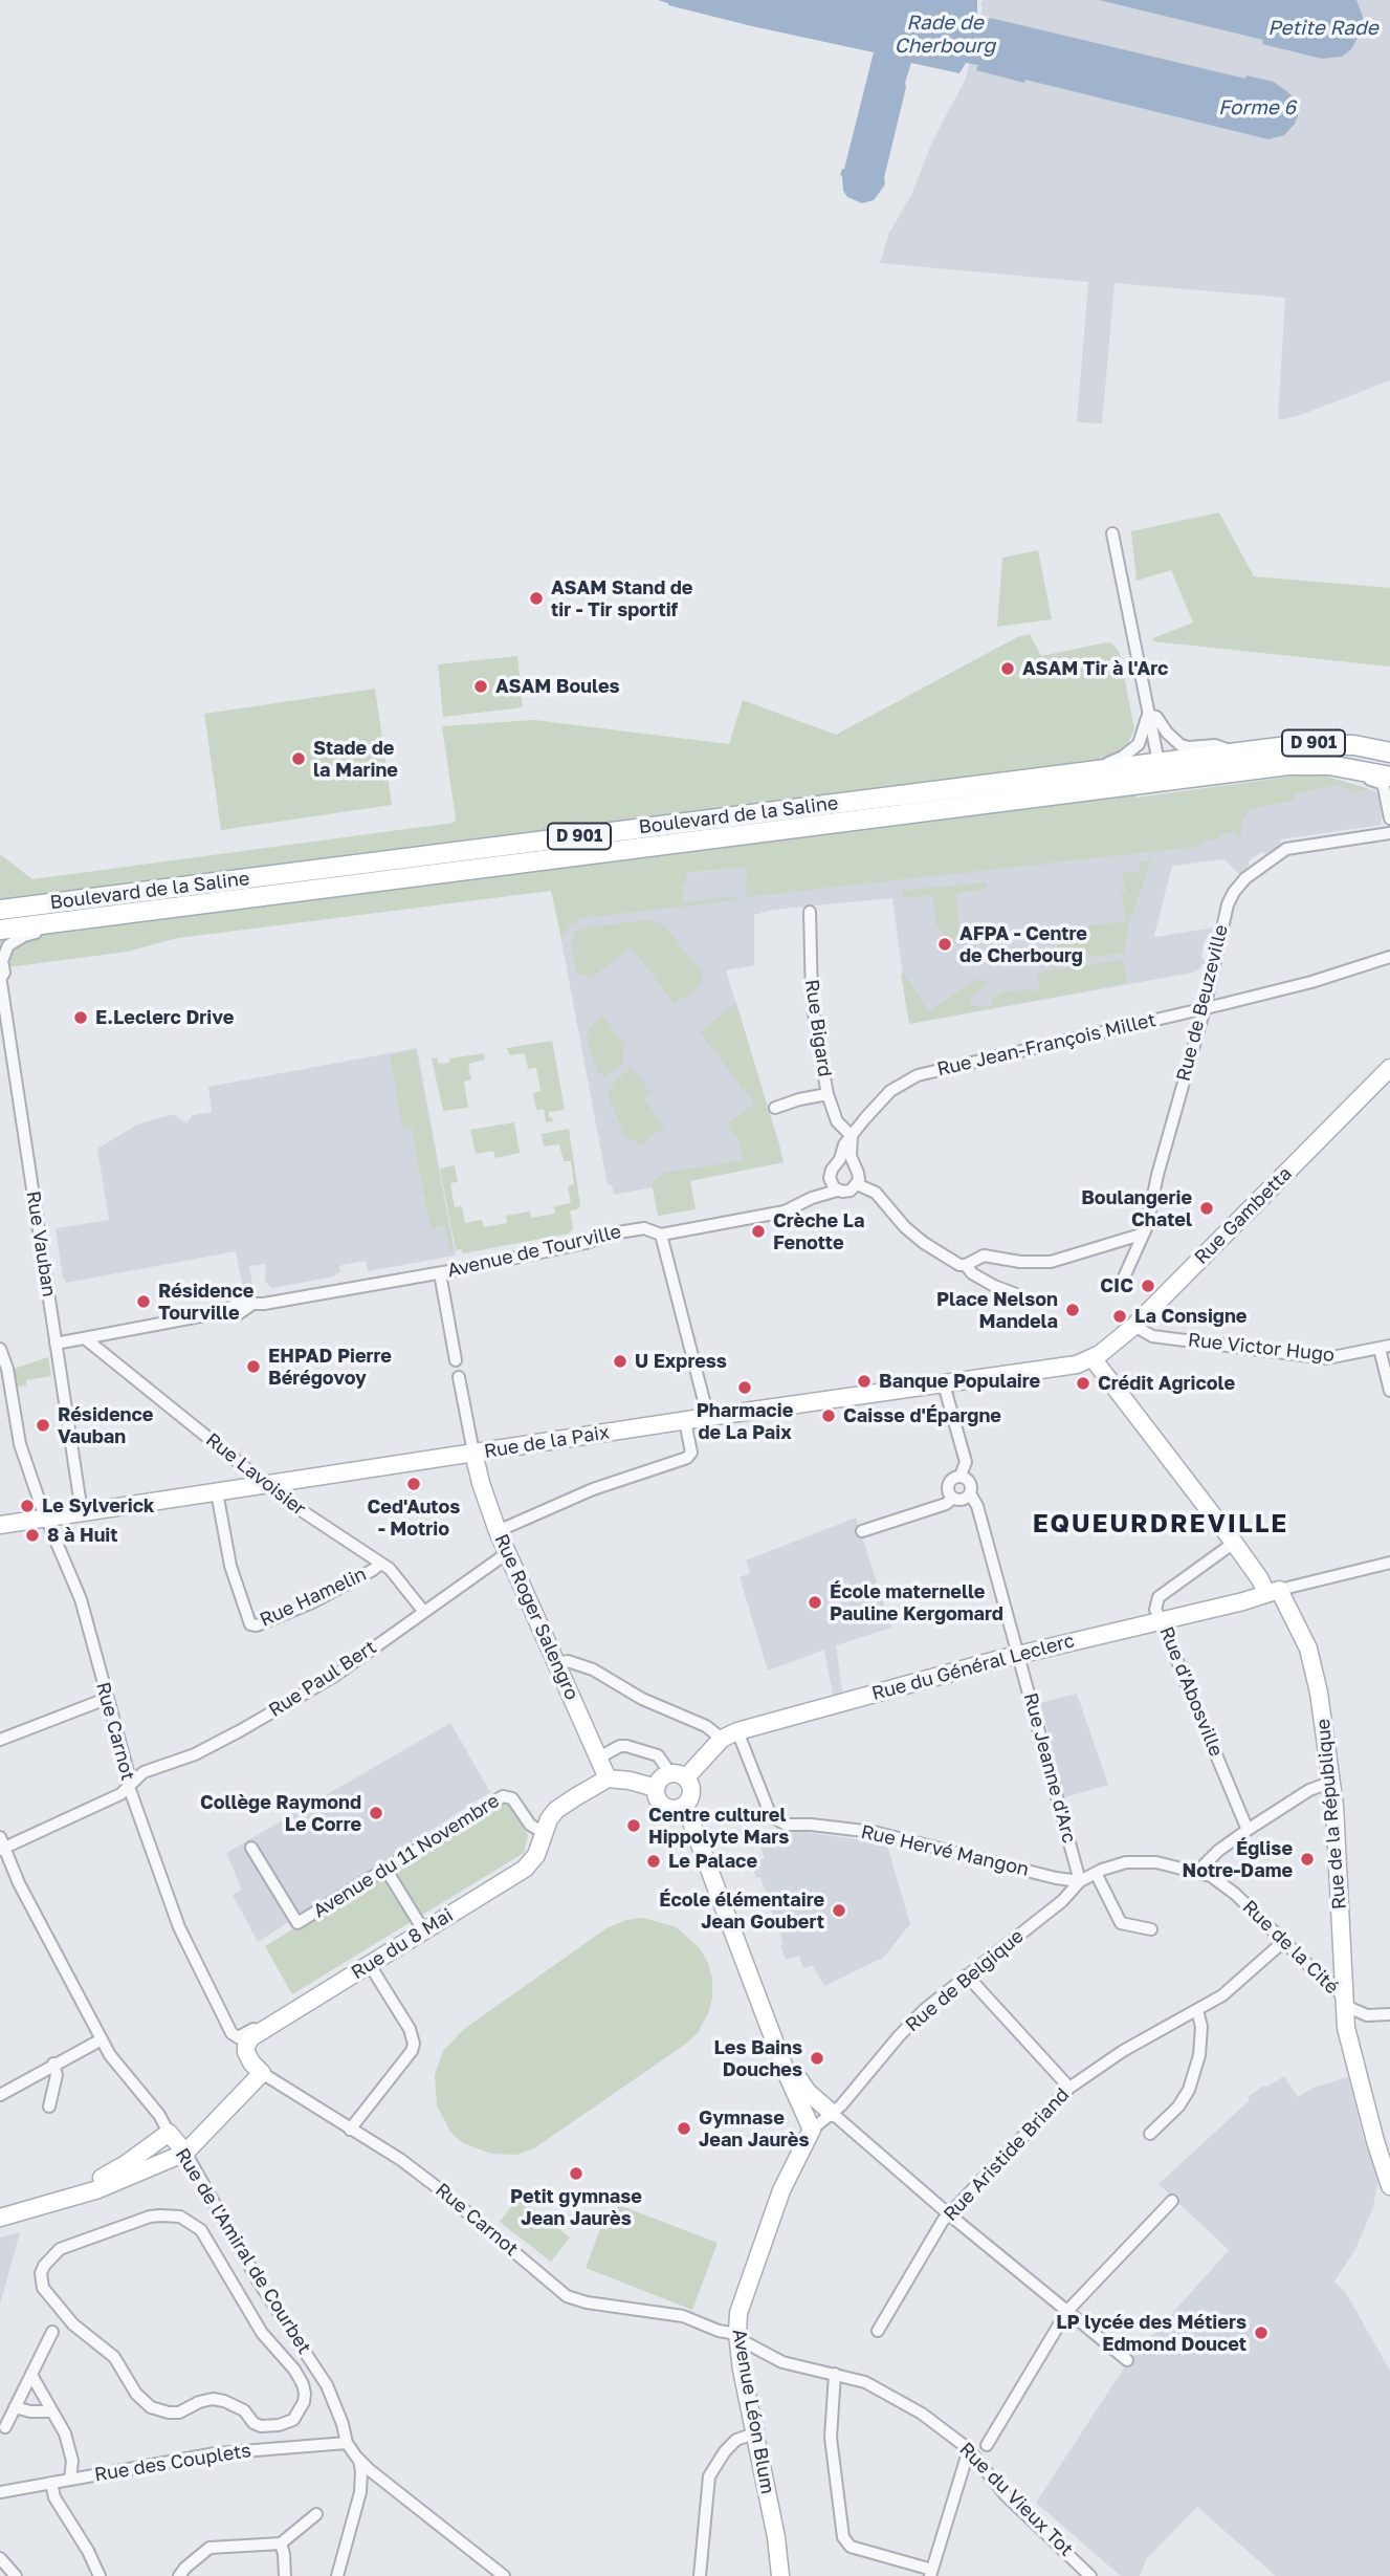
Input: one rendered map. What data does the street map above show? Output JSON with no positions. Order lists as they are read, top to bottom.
{
  "streets": {
    "main road": [
      "D 901",
      "Boulevard de la Saline",
      "Rue Gambetta",
      "Rue de la Paix",
      "Rue Roger Salengro",
      "Rue du Général Leclerc",
      "Rue Carnot",
      "Rue de la République",
      "Rue du 8 Mai",
      "Rue de l'Amiral de Courbet",
      "Avenue Léon Blum"
    ],
    "street": [
      "Rue de Beuzeville",
      "Rue Bigard",
      "Rue Jean-François Millet",
      "Rue Vauban",
      "Avenue de Tourville",
      "Rue Victor Hugo",
      "Rue Lavoisier",
      "Rue Hamelin",
      "Rue Paul Bert",
      "Rue d'Abosville",
      "Rue Jeanne d'Arc",
      "Rue Hervé Mangon",
      "Avenue du 11 Novembre",
      "Rue de la Cité",
      "Rue de Belgique",
      "Rue Aristide Briand",
      "Rue des Couplets",
      "Rue du Vieux Tot"
    ]
  },
  "crossings": [
    ["Rue de Beuzeville", "Rue Jean-François Millet"],
    ["Rue Bigard", "Rue Jean-François Millet"],
    ["Rue Jean-François Millet", "Avenue de Tourville"],
    ["Rue Gambetta", "Rue Victor Hugo"],
    ["Rue Gambetta", "Rue de la Paix"],
    ["Rue Gambetta", "Rue de la République"],
    ["Rue Vauban", "Avenue de Tourville"],
    ["Rue Vauban", "Rue de la Paix"],
    ["Avenue de Tourville", "Rue Lavoisier"],
    ["Rue de la Paix", "Rue Lavoisier"],
    ["Rue de la Paix", "Rue Hamelin"],
    ["Rue de la Paix", "Rue Roger Salengro"],
    ["Rue de la Paix", "Rue Carnot"],
    ["Rue de la Paix", "Rue de la République"],
    ["Rue Lavoisier", "Rue Hamelin"],
    ["Rue Lavoisier", "Rue Paul Bert"],
    ["Rue Roger Salengro", "Rue Paul Bert"],
    ["Rue Roger Salengro", "Rue du 8 Mai"],
    ["Rue du Général Leclerc", "Rue d'Abosville"],
    ["Rue du Général Leclerc", "Rue Jeanne d'Arc"],
    ["Rue du Général Leclerc", "Rue de la République"],
    ["Rue du Général Leclerc", "Rue Hervé Mangon"],
    ["Rue Paul Bert", "Rue Carnot"],
    ["Rue Paul Bert", "Rue de l'Amiral de Courbet"],
    ["Rue d'Abosville", "Rue de la République"],
    ["Rue Carnot", "Rue du 8 Mai"],
    ["Rue Carnot", "Avenue Léon Blum"],
    ["Rue Carnot", "Rue du Vieux Tot"],
    ["Rue Jeanne d'Arc", "Rue Hervé Mangon"],
    ["Rue Jeanne d'Arc", "Rue de Belgique"],
    ["Rue de la République", "Rue de la Cité"],
    ["Rue Hervé Mangon", "Rue de Belgique"],
    ["Avenue du 11 Novembre", "Rue du 8 Mai"],
    ["Rue de la Cité", "Rue de Belgique"],
    ["Rue de la Cité", "Rue Aristide Briand"],
    ["Rue de Belgique", "Avenue Léon Blum"],
    ["Rue de l'Amiral de Courbet", "Rue des Couplets"],
    ["Avenue Léon Blum", "Rue du Vieux Tot"]
  ],
  "districts": ["EQUEURDREVILLE"],
  "water": ["Rade de Cherbourg", "Petite Rade", "Forme 6"],
  "places": [
    "ASAM Stand de tir - Tir sportif",
    "ASAM Tir à l'Arc",
    "ASAM Boules",
    "Stade de la Marine",
    "AFPA - Centre de Cherbourg",
    "E.Leclerc Drive",
    "Boulangerie Chatel",
    "Crèche La Fenotte",
    "CIC",
    "Résidence Tourville",
    "Place Nelson Mandela",
    "La Consigne",
    "U Express",
    "EHPAD Pierre Bérégovoy",
    "Banque Populaire",
    "Crédit Agricole",
    "Pharmacie de La Paix",
    "Caisse d'Épargne",
    "Résidence Vauban",
    "Ced'Autos - Motrio",
    "Le Sylverick",
    "8 à Huit",
    "École maternelle Pauline Kergomard",
    "Collège Raymond Le Corre",
    "Centre culturel Hippolyte Mars",
    "Église Notre-Dame",
    "Le Palace",
    "École élémentaire Jean Goubert",
    "Les Bains Douches",
    "Gymnase Jean Jaurès",
    "Petit gymnase Jean Jaurès",
    "LP lycée des Métiers Edmond Doucet"
  ]
}
